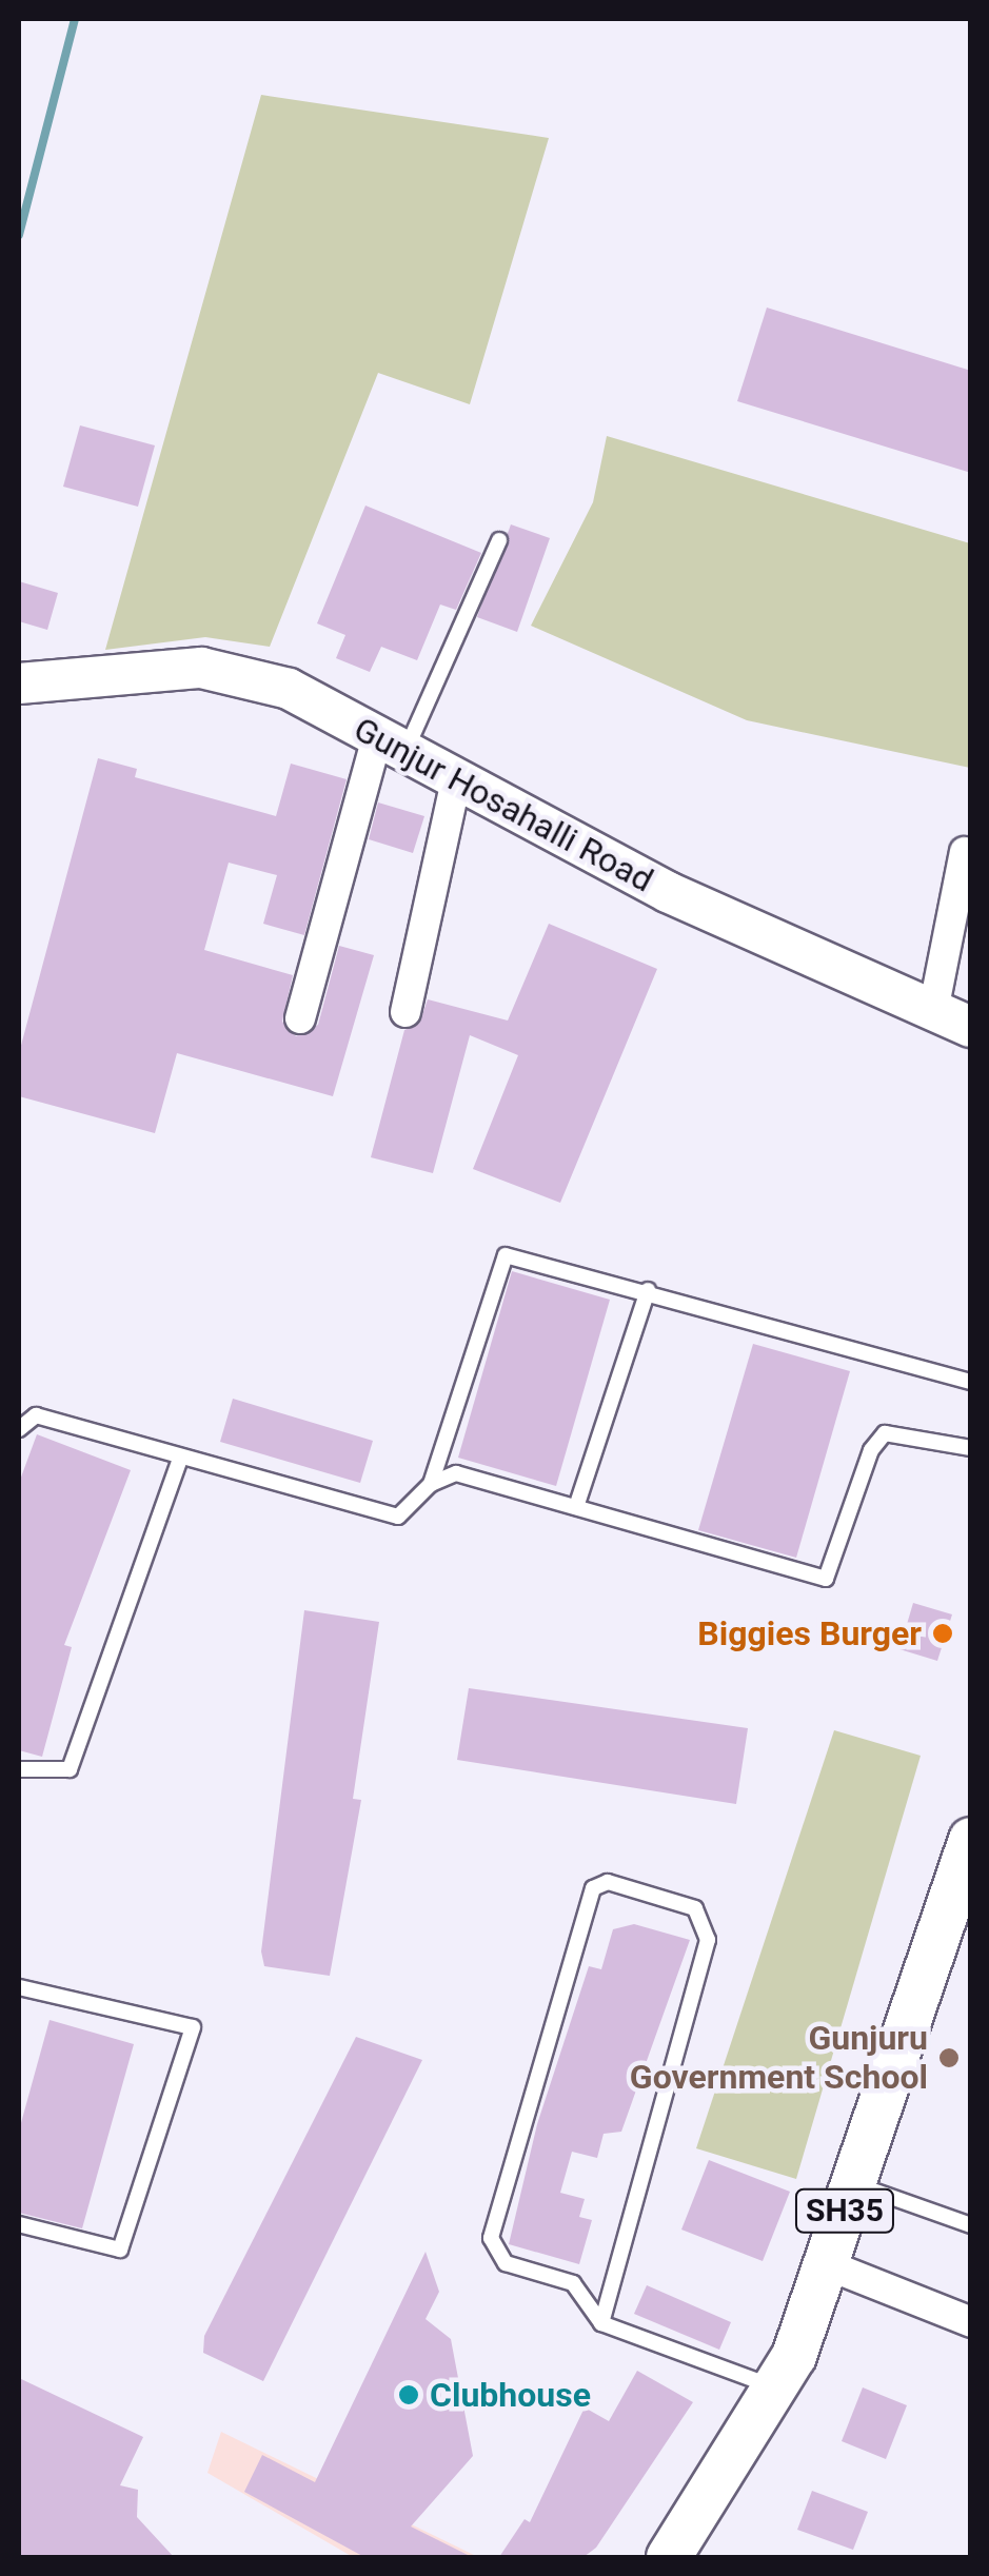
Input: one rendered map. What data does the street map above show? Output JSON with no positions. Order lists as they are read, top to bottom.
{
  "streets": {
    "main road": ["SH35"],
    "street": ["Gunjur Hosahalli Road"]
  },
  "places": ["Biggies Burger", "Gunjuru Government School", "Clubhouse"]
}
